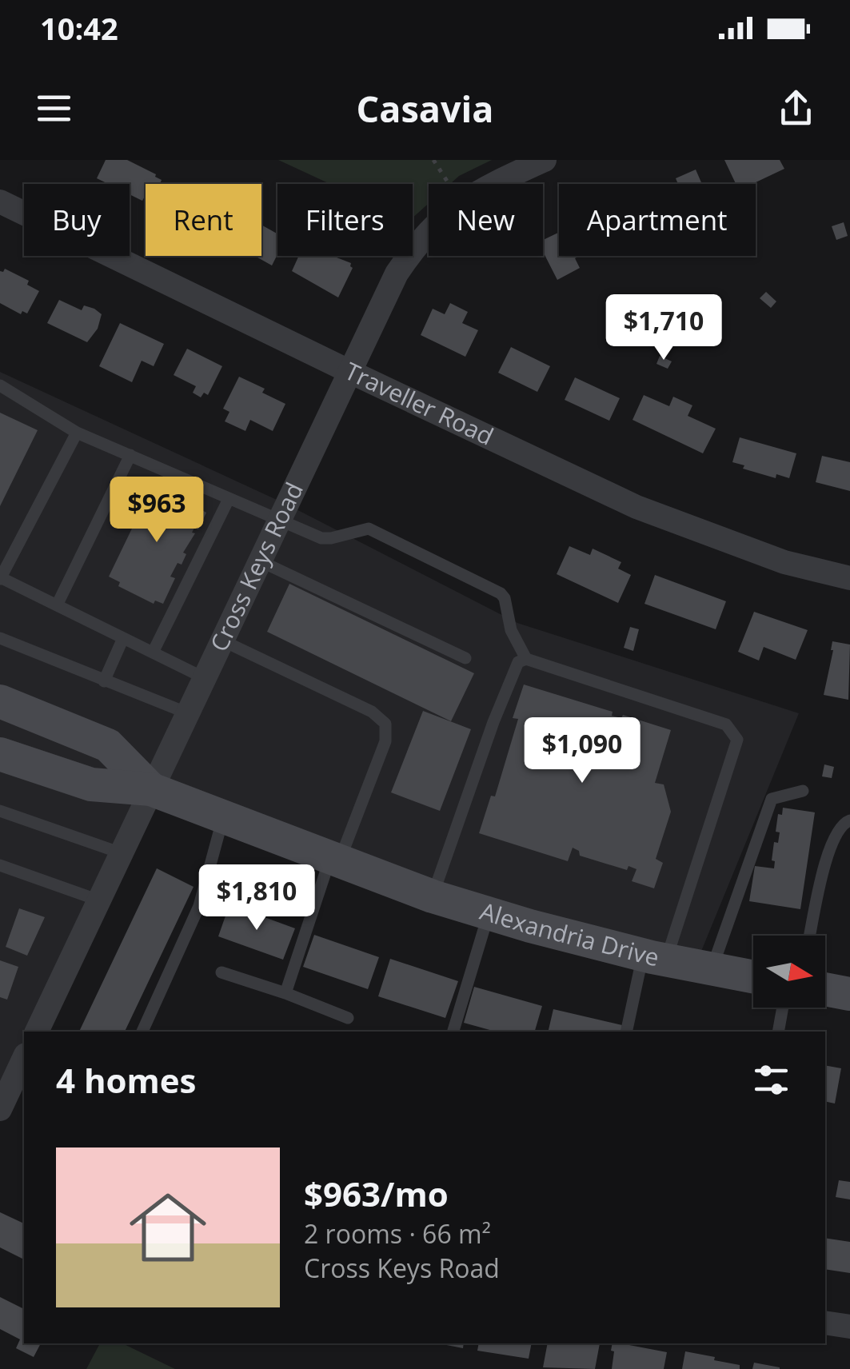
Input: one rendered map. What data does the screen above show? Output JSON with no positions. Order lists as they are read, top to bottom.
{
  "streets": {
    "main road": ["Alexandria Drive"],
    "street": ["Traveller Road", "Cross Keys Road"]
  },
  "crossings": [
    ["Traveller Road", "Cross Keys Road"],
    ["Cross Keys Road", "Alexandria Drive"]
  ],
  "north": "right",
  "page": {
    "status": "10:42",
    "header": "Casavia",
    "chip": [
      "Buy",
      "Rent",
      "Filters",
      "New",
      "Apartment"
    ],
    "price": [
      "$1,710",
      "$963",
      "$1,090",
      "$1,810"
    ],
    "heading": "4 homes",
    "list": [
      {
        "name": "$963/mo",
        "note": "2 rooms · 66 m² · Cross Keys Road"
      }
    ]
  }
}
